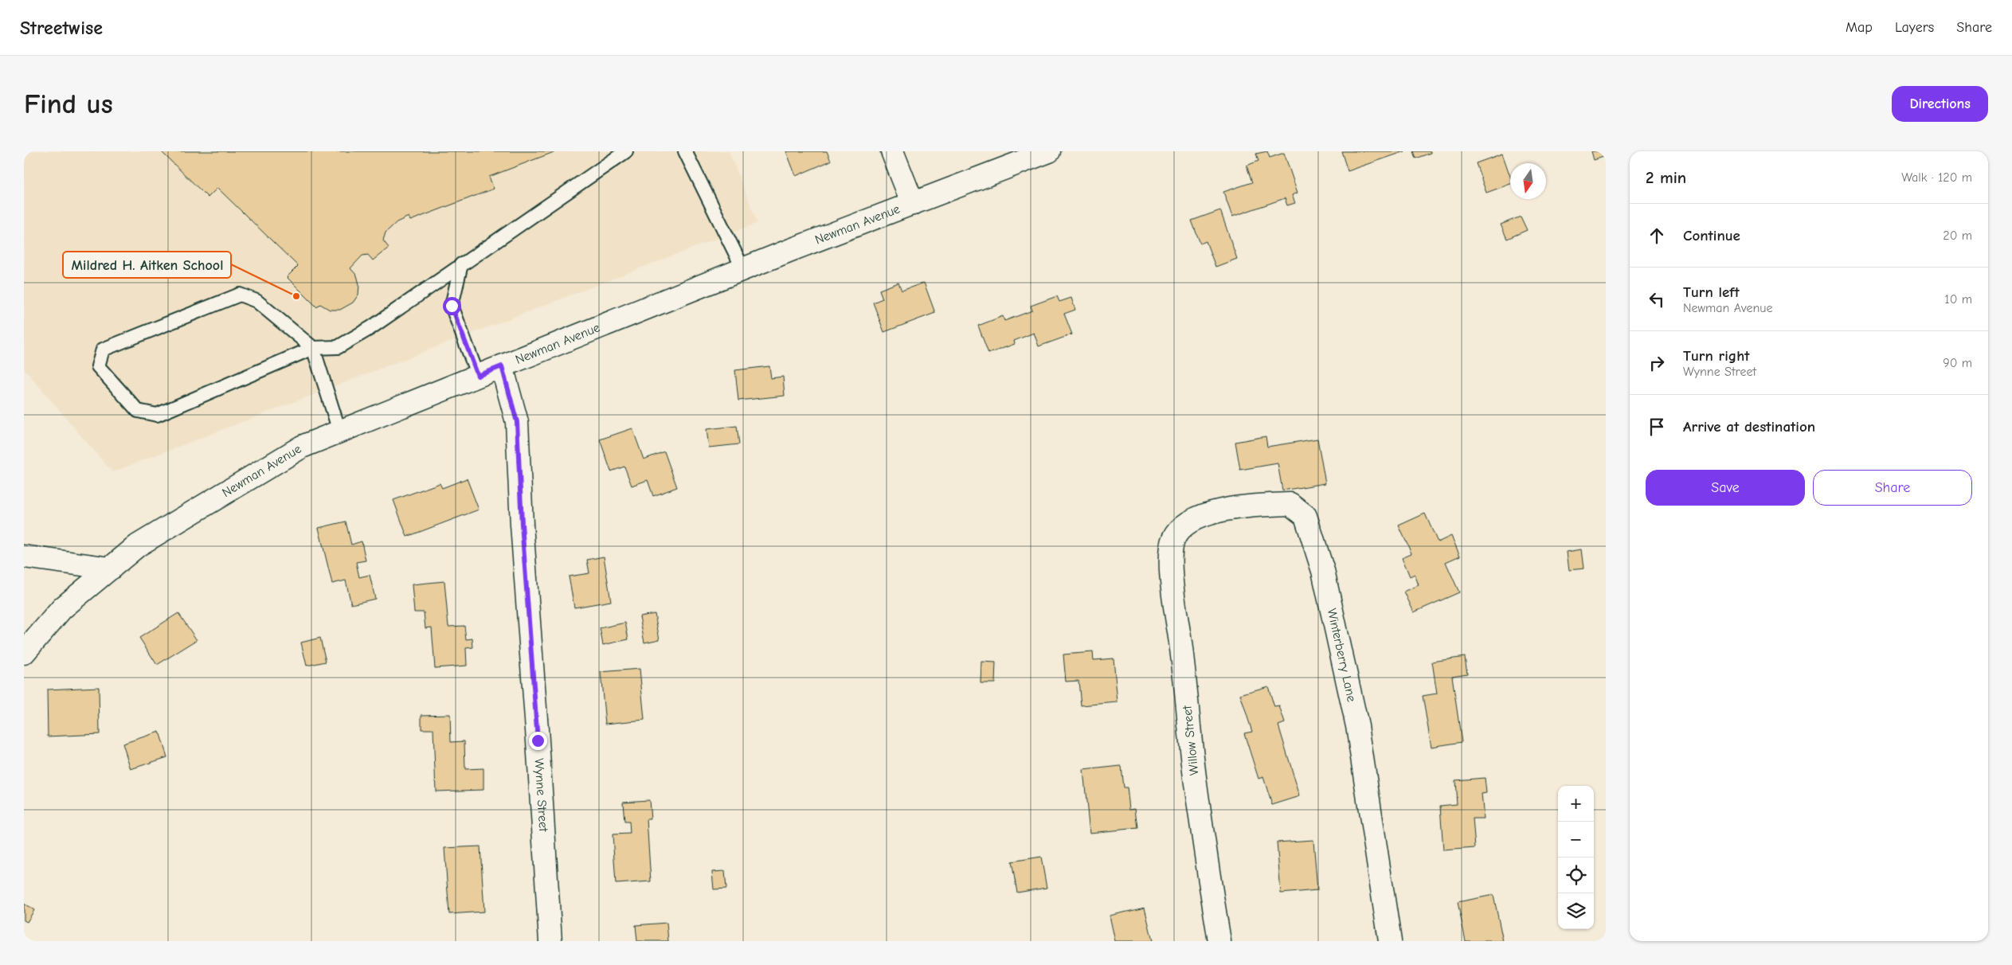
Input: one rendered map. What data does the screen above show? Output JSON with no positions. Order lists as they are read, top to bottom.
{
  "streets": {
    "street": [
      "Newman Avenue",
      "Winterberry Lane",
      "Willow Street",
      "Wynne Street"
    ]
  },
  "crossings": [
    ["Newman Avenue", "Wynne Street"],
    ["Winterberry Lane", "Willow Street"]
  ],
  "places": ["Mildred H. Aitken School"],
  "north": "bottom",
  "page": {
    "header": "Streetwise",
    "nav": ["Map", "Layers", "Share"],
    "buttons": [
      "Directions",
      ["Save", "Share"]
    ],
    "title": "Find us",
    "heading": ["2 min", "Walk · 120 m"],
    "list": [
      ["Continue", "20 m"],
      ["Turn left", "Newman Avenue", "10 m"],
      ["Turn right", "Wynne Street", "90 m"],
      "Arrive at destination"
    ],
    "map_buttons": ["+", "−"]
  }
}
